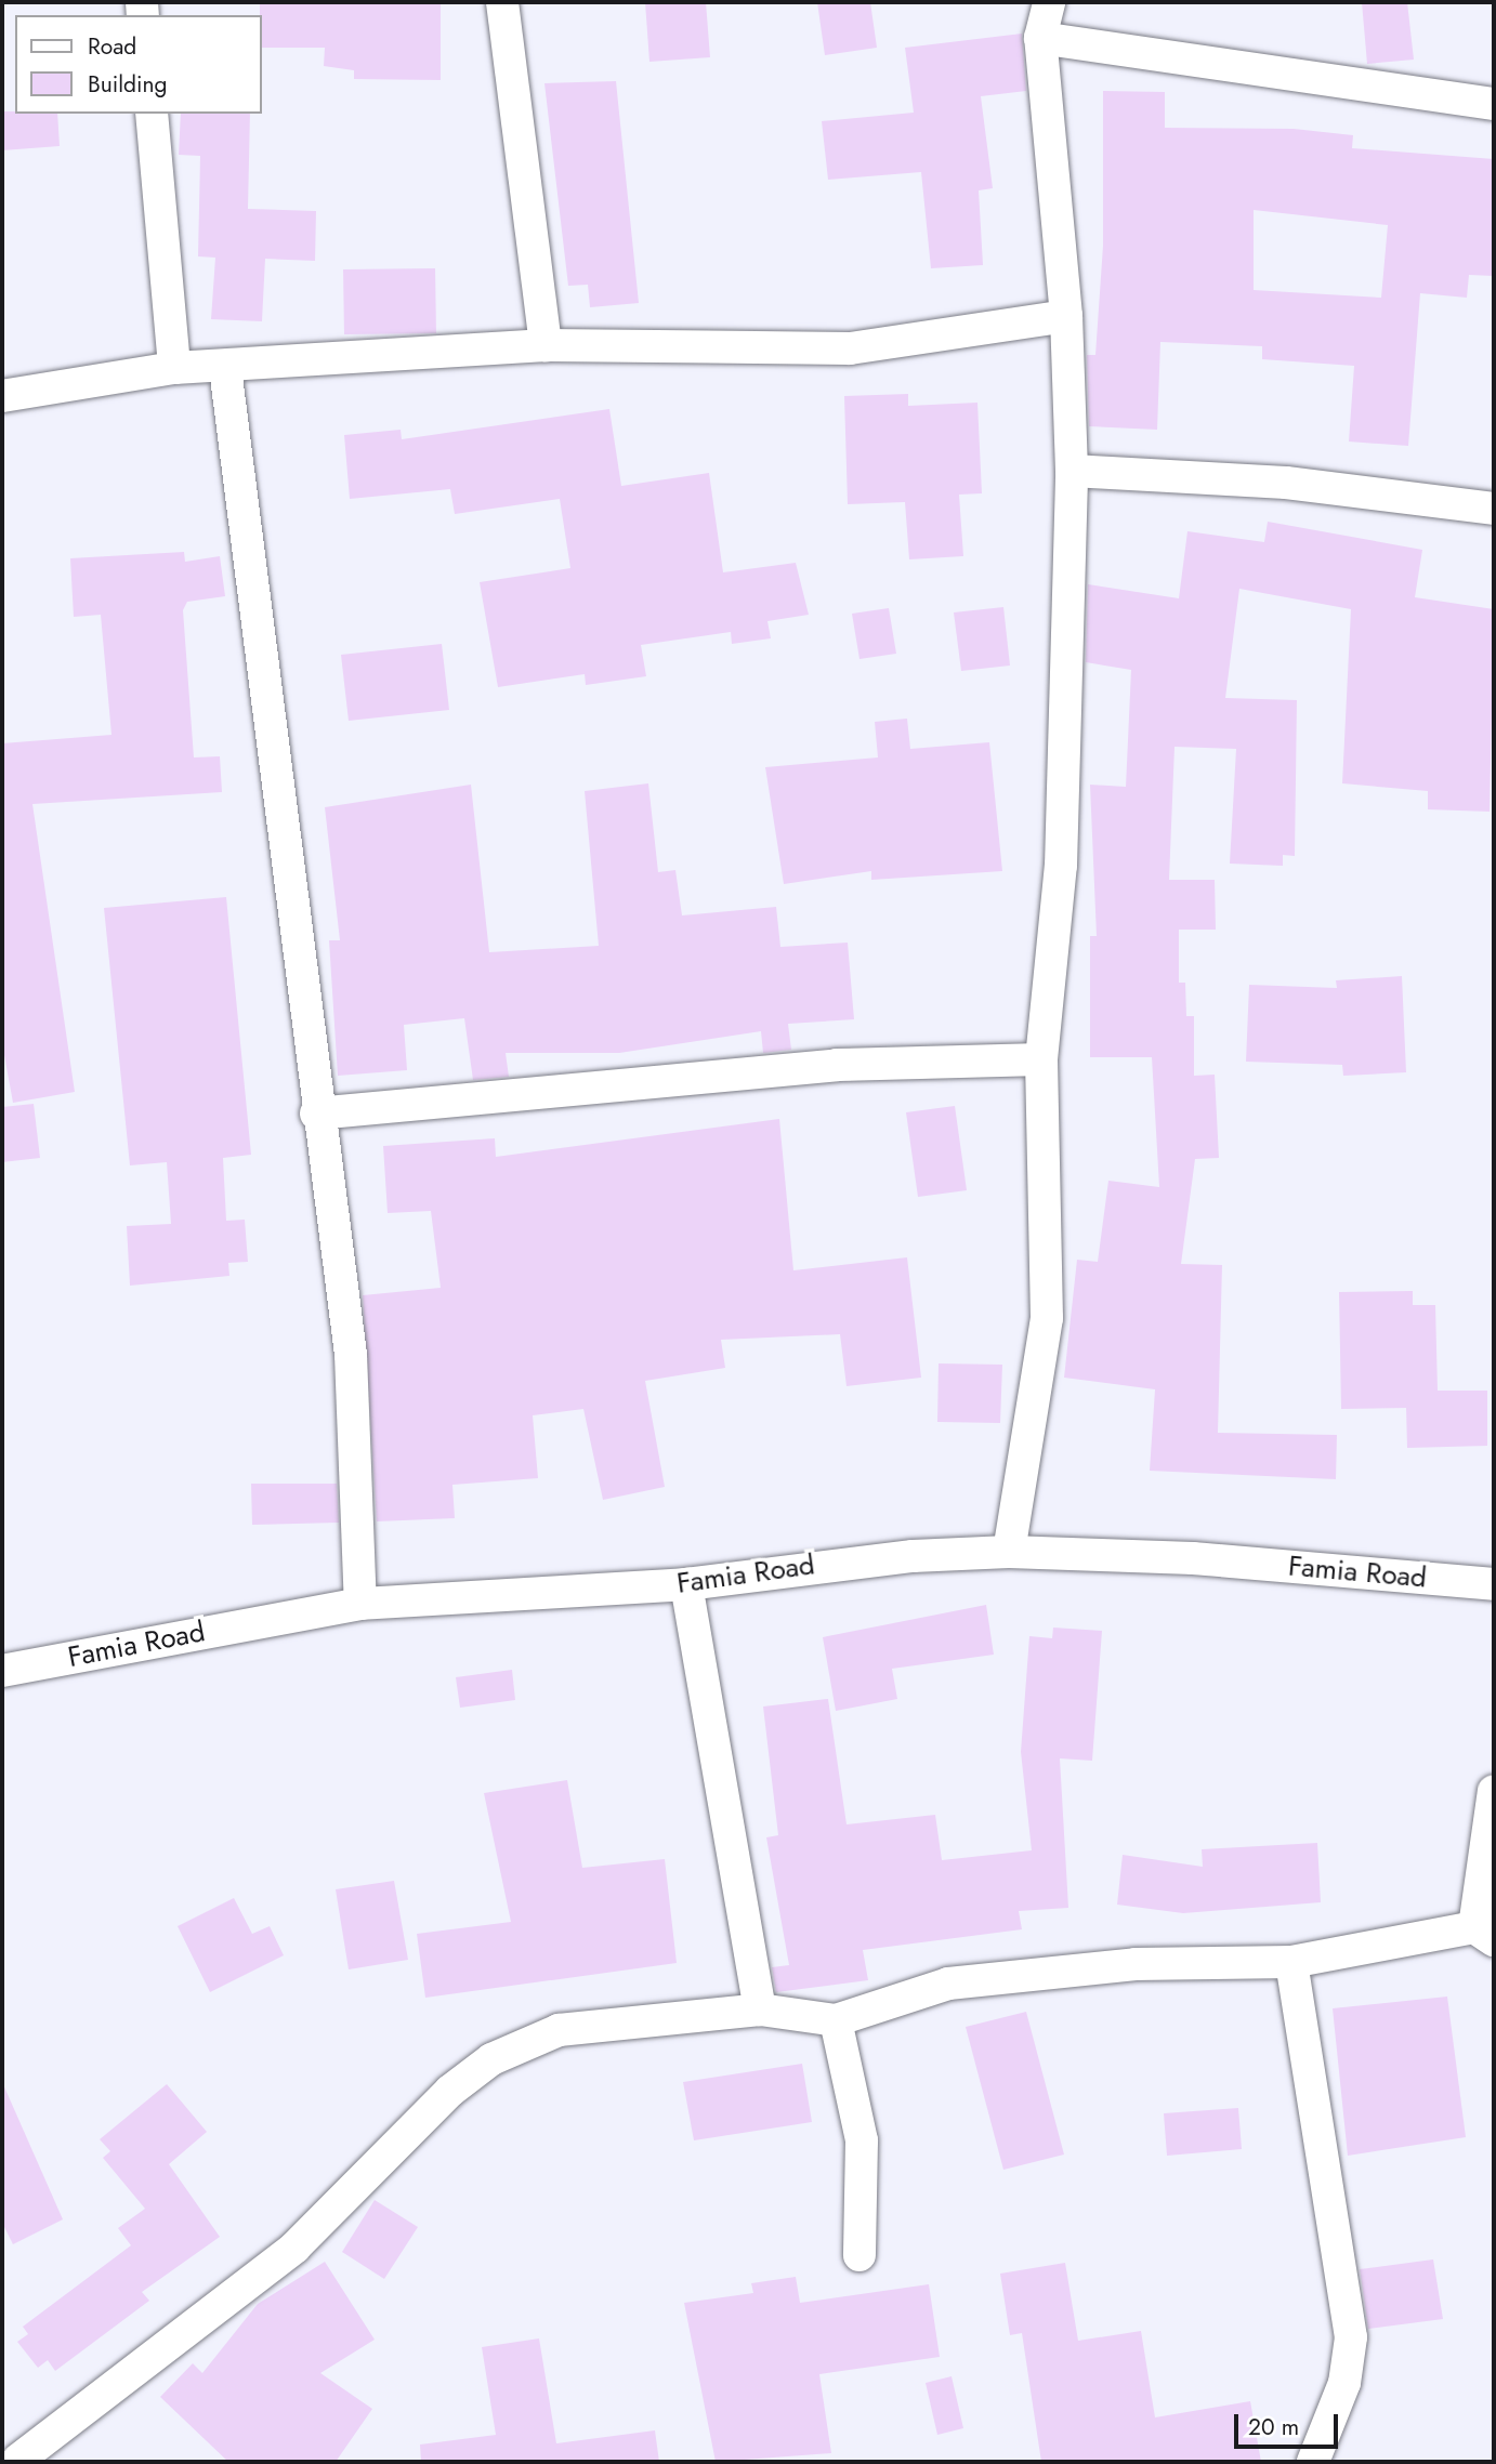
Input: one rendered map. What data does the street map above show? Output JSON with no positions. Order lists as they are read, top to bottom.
{
  "streets": {
    "street": ["Famia Road"]
  },
  "legend": ["Road", "Building"],
  "scale_bar": "20 m"
}
